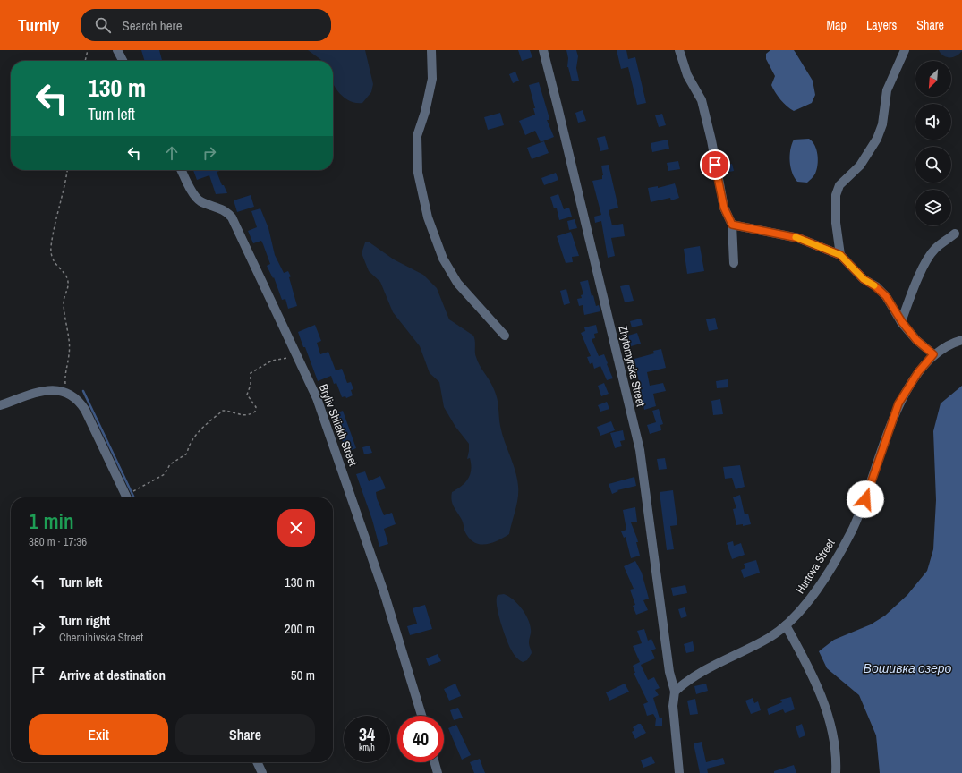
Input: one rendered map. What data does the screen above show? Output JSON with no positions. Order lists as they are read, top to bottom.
{
  "streets": {
    "street": ["Zhytomyrska Street", "Bryliv Shliakh Street", "Hurtova Street"]
  },
  "crossings": [
    ["Zhytomyrska Street", "Hurtova Street"]
  ],
  "water": ["Вошивка озеро"],
  "north": "bottom left",
  "page": {
    "header": "Turnly",
    "search": "Search here",
    "nav": ["Map", "Layers", "Share"],
    "turn": ["130 m", "Turn left"],
    "heading": ["1 min", "380 m · 17:36"],
    "list": [
      {
        "name": "Turn left",
        "value": "130 m"
      },
      {
        "name": "Turn right",
        "note": "Chernihivska Street",
        "value": "200 m"
      },
      {
        "name": "Arrive at destination",
        "value": "50 m"
      }
    ],
    "buttons": ["Exit", "Share"],
    "speed": "34 km/h",
    "limit": "40"
  }
}
